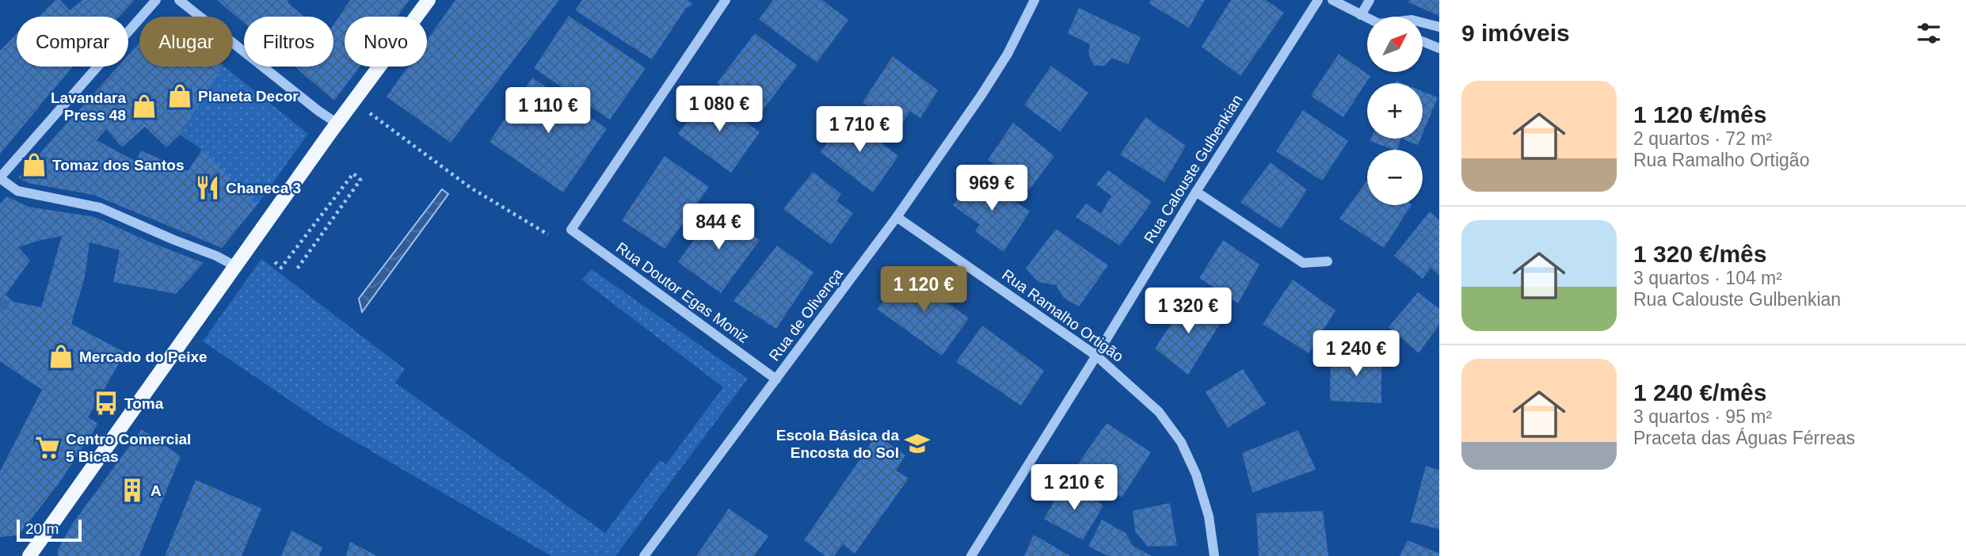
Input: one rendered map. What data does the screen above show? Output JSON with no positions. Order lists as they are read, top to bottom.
{
  "streets": {
    "street": [
      "Rua Calouste Gulbenkian",
      "Rua Doutor Egas Moniz",
      "Rua de Olivença",
      "Rua Ramalho Ortigão"
    ]
  },
  "crossings": [
    ["Rua Calouste Gulbenkian", "Rua Ramalho Ortigão"],
    ["Rua Doutor Egas Moniz", "Rua de Olivença"],
    ["Rua de Olivença", "Rua Ramalho Ortigão"]
  ],
  "places": {
    "shop": [
      "Planeta Decor",
      "Lavandara Press 48",
      "Tomaz dos Santos",
      "Mercado do Peixe"
    ],
    "restaurant": ["Chaneca 3"],
    "bus stop": ["Toma"],
    "school or university": ["Escola Básica da Encosta do Sol"],
    "supermarket": ["Centro Comercial 5 Bicas"],
    "building": ["A"]
  },
  "scale_bar": "20 m",
  "north": "top right",
  "page": {
    "heading": "9 imóveis",
    "map_buttons": ["+", "−"],
    "chip": [
      "Comprar",
      "Alugar",
      "Filtros",
      "Novo"
    ],
    "list": [
      {
        "name": "1 120 €/mês",
        "note": "2 quartos · 72 m² · Rua Ramalho Ortigão"
      },
      {
        "name": "1 320 €/mês",
        "note": "3 quartos · 104 m² · Rua Calouste Gulbenkian"
      },
      {
        "name": "1 240 €/mês",
        "note": "3 quartos · 95 m² · Praceta das Águas Férreas"
      }
    ],
    "price": [
      "1 080 €",
      "1 110 €",
      "1 710 €",
      "969 €",
      "844 €",
      "1 120 €",
      "1 320 €",
      "1 240 €",
      "1 210 €"
    ],
    "scale": "20 m"
  }
}
